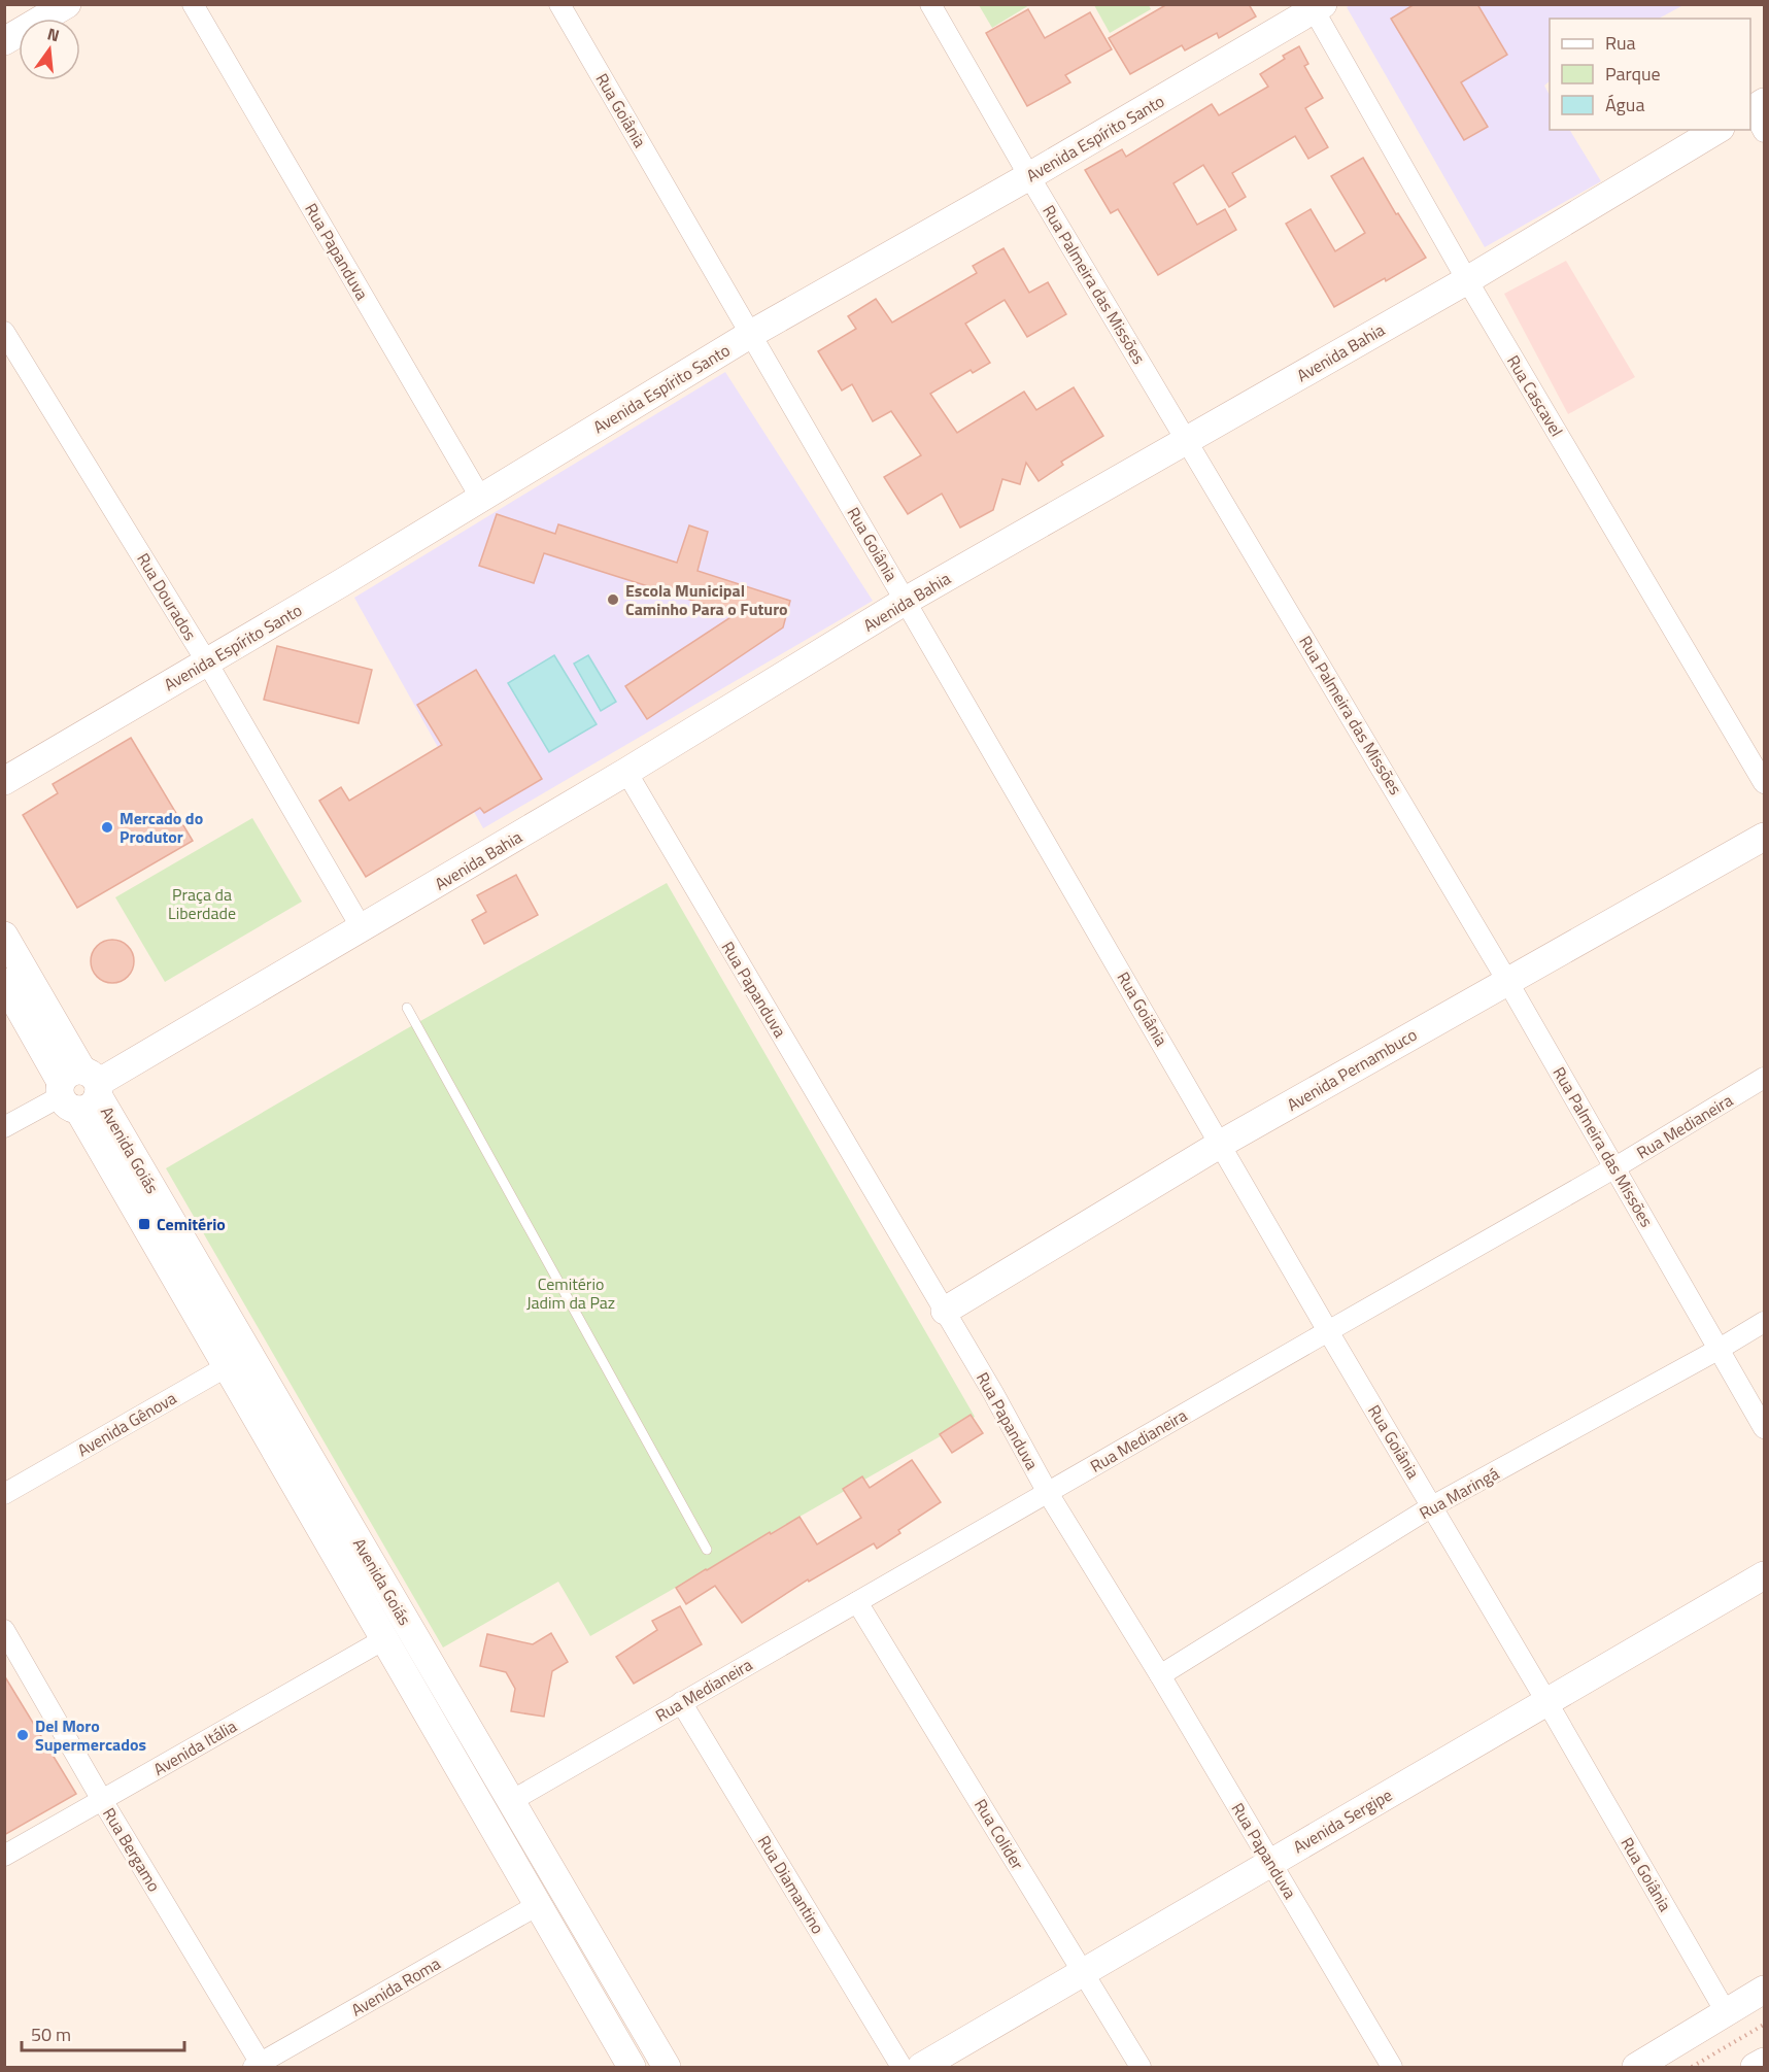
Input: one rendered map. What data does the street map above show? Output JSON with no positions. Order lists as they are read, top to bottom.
{
  "streets": {
    "street": [
      "Rua Goiânia",
      "Avenida Espírito Santo",
      "Rua Papanduva",
      "Rua Palmeira das Missões",
      "Avenida Bahia",
      "Rua Cascavel",
      "Rua Dourados",
      "Avenida Pernambuco",
      "Rua Medianeira",
      "Avenida Goiás",
      "Avenida Gênova",
      "Rua Maringá",
      "Avenida Itália",
      "Avenida Sergipe",
      "Rua Colider",
      "Rua Bergamo",
      "Rua Diamantino",
      "Avenida Roma"
    ]
  },
  "crossings": [
    ["Rua Goiânia", "Avenida Espírito Santo"],
    ["Rua Goiânia", "Avenida Bahia"],
    ["Rua Goiânia", "Avenida Pernambuco"],
    ["Rua Goiânia", "Rua Medianeira"],
    ["Rua Goiânia", "Rua Maringá"],
    ["Rua Goiânia", "Avenida Sergipe"],
    ["Avenida Espírito Santo", "Rua Papanduva"],
    ["Avenida Espírito Santo", "Rua Palmeira das Missões"],
    ["Avenida Espírito Santo", "Rua Cascavel"],
    ["Avenida Espírito Santo", "Rua Dourados"],
    ["Rua Papanduva", "Avenida Bahia"],
    ["Rua Papanduva", "Avenida Pernambuco"],
    ["Rua Papanduva", "Rua Medianeira"],
    ["Rua Papanduva", "Rua Maringá"],
    ["Rua Papanduva", "Avenida Sergipe"],
    ["Rua Palmeira das Missões", "Avenida Bahia"],
    ["Rua Palmeira das Missões", "Avenida Pernambuco"],
    ["Rua Palmeira das Missões", "Rua Medianeira"],
    ["Rua Palmeira das Missões", "Rua Maringá"],
    ["Avenida Bahia", "Rua Cascavel"],
    ["Avenida Bahia", "Rua Dourados"],
    ["Avenida Bahia", "Avenida Goiás"],
    ["Rua Medianeira", "Avenida Goiás"],
    ["Rua Medianeira", "Rua Colider"],
    ["Rua Medianeira", "Rua Diamantino"],
    ["Avenida Goiás", "Avenida Gênova"],
    ["Avenida Goiás", "Avenida Itália"],
    ["Avenida Goiás", "Avenida Roma"],
    ["Avenida Itália", "Rua Bergamo"],
    ["Avenida Sergipe", "Rua Colider"],
    ["Rua Bergamo", "Avenida Roma"]
  ],
  "parks": ["Praça da Liberdade", "Cemitério Jadim da Paz"],
  "places": {
    "other": ["Escola Municipal Caminho Para o Futuro", "Mercado do Produtor", "Del Moro Supermercados"],
    "transit": ["Cemitério"]
  },
  "legend": ["Rua", "Parque", "Água"],
  "scale_bar": "50 m",
  "north": "top"
}
